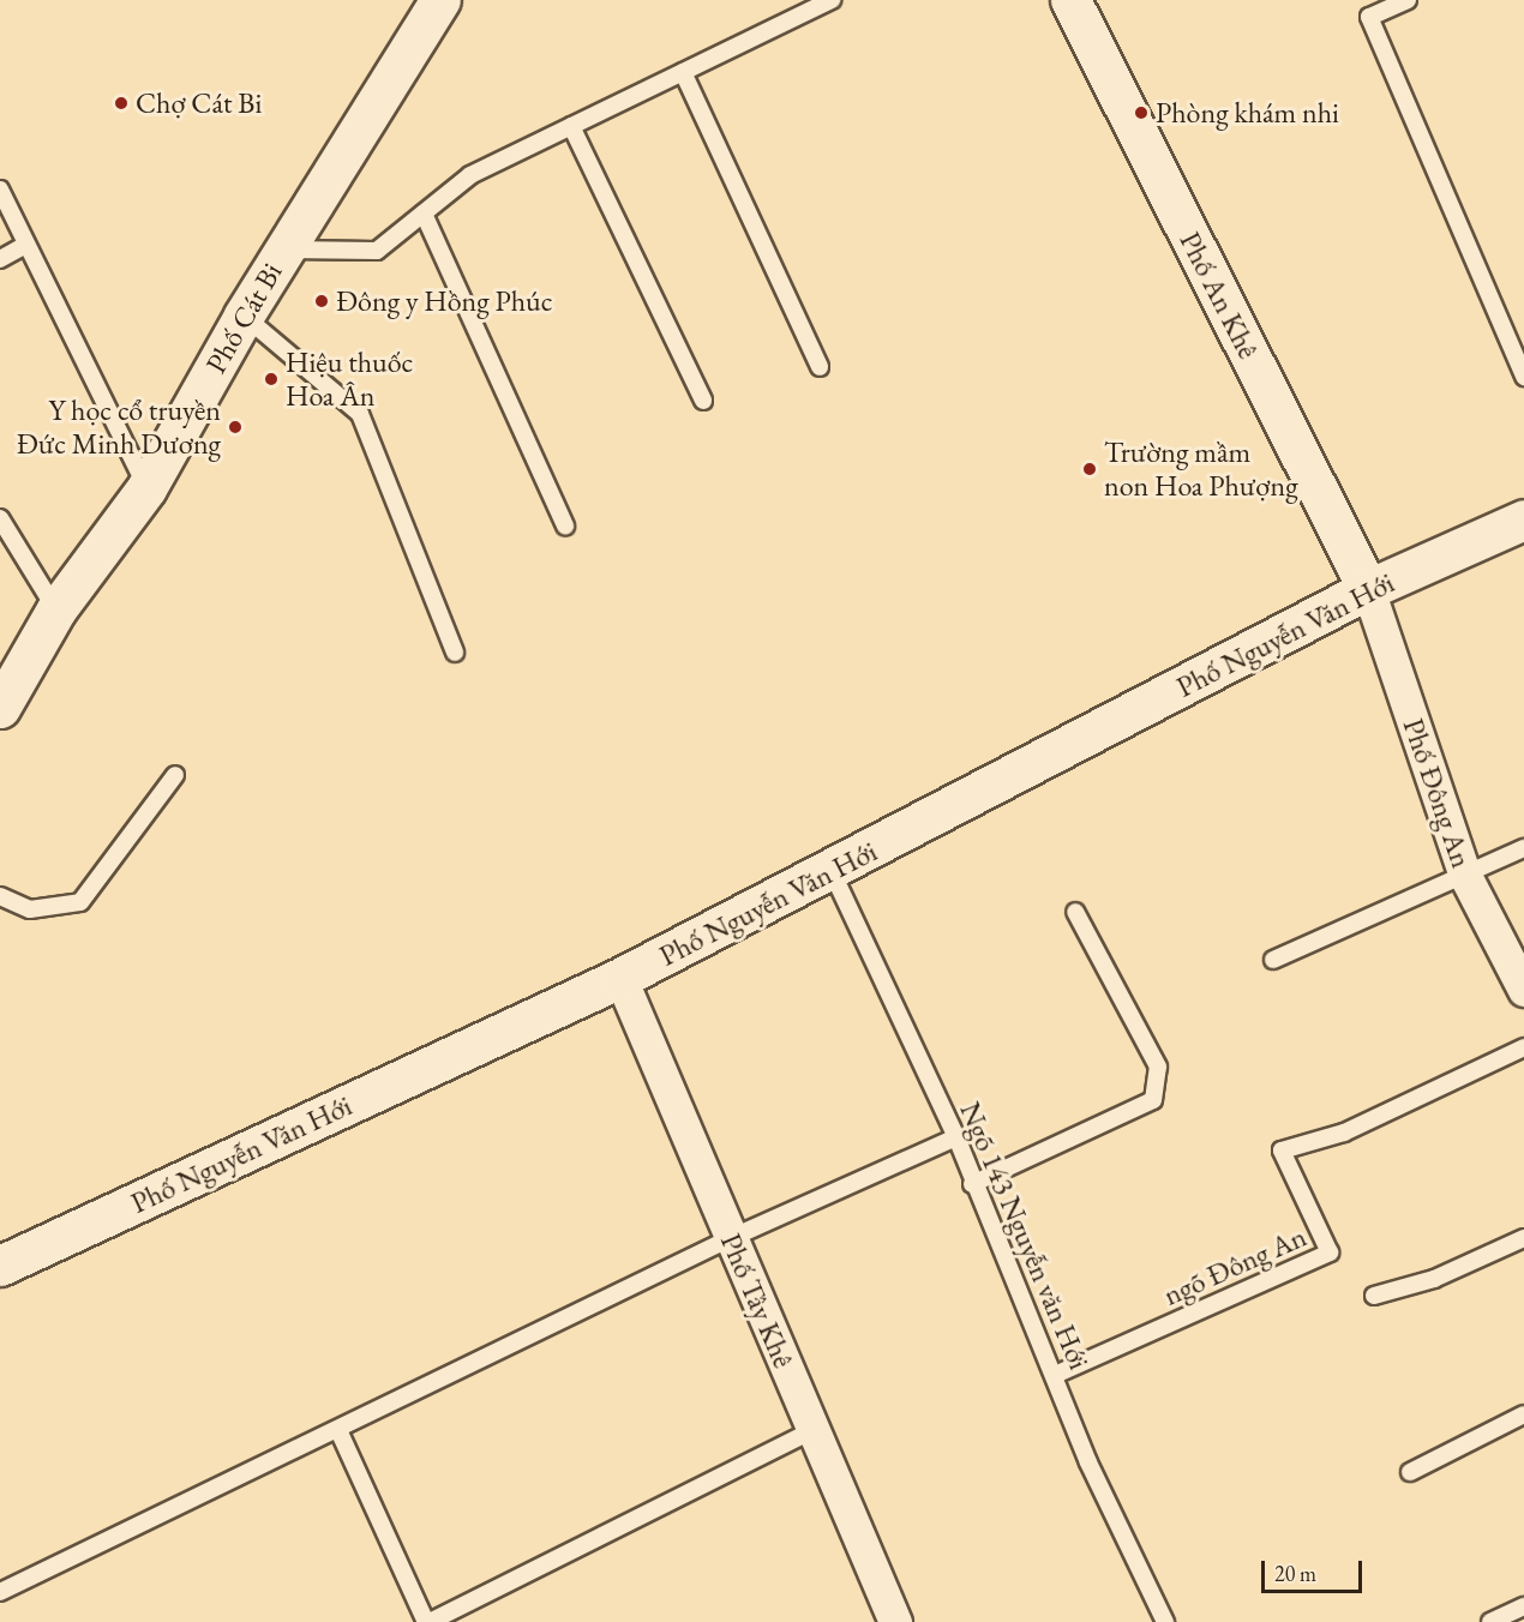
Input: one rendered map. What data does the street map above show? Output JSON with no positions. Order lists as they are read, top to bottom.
{
  "streets": {
    "street": [
      "Phố An Khê",
      "Phố Cát Bi",
      "Phố Nguyễn Văn Hới",
      "Phố Đông An",
      "Phố Tây Khê"
    ],
    "lane": ["Ngõ 143 Nguyễn văn Hới", "ngõ Đông An"]
  },
  "crossings": [
    ["Phố An Khê", "Phố Nguyễn Văn Hới"],
    ["Phố An Khê", "Phố Đông An"],
    ["Phố Nguyễn Văn Hới", "Phố Đông An"],
    ["Phố Nguyễn Văn Hới", "Ngõ 143 Nguyễn văn Hới"],
    ["Phố Nguyễn Văn Hới", "Phố Tây Khê"],
    ["Ngõ 143 Nguyễn văn Hới", "ngõ Đông An"]
  ],
  "places": [
    "Chợ Cát Bi",
    "Phòng khám nhi",
    "Đông y Hồng Phúc",
    "Hiệu thuốc Hoa Ân",
    "Y học cổ truyền Đức Minh Dương",
    "Trường mầm non Hoa Phượng"
  ],
  "scale_bar": "20 m"
}
